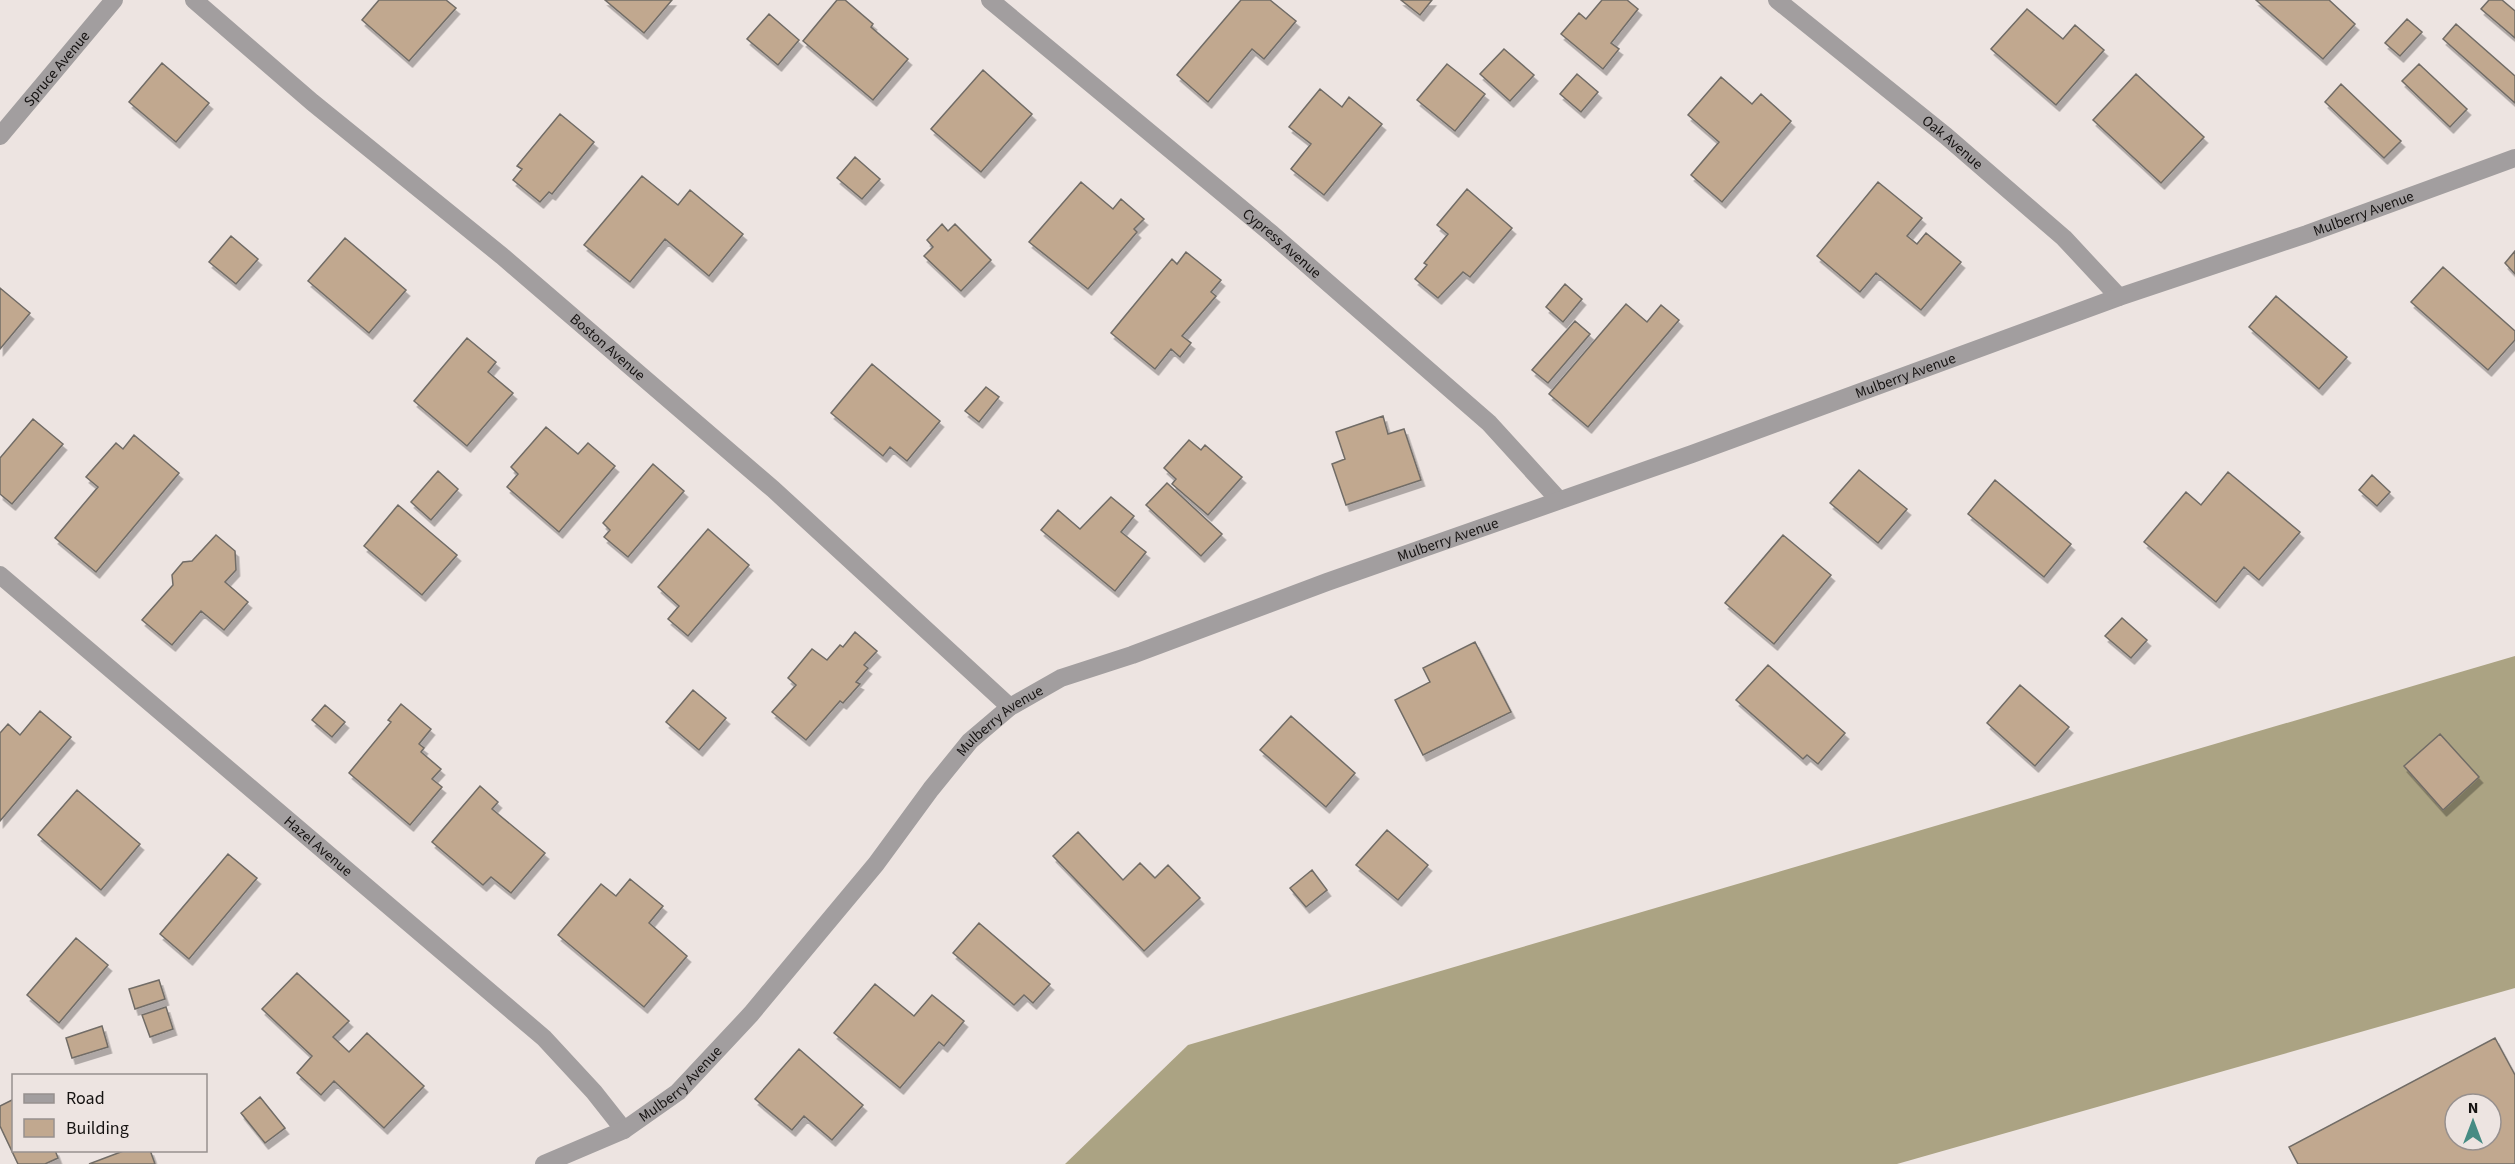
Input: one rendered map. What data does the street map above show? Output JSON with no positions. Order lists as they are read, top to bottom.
{
  "streets": {
    "street": [
      "Spruce Avenue",
      "Oak Avenue",
      "Mulberry Avenue",
      "Cypress Avenue",
      "Boston Avenue",
      "Hazel Avenue"
    ]
  },
  "crossings": [
    ["Oak Avenue", "Mulberry Avenue"],
    ["Mulberry Avenue", "Cypress Avenue"],
    ["Mulberry Avenue", "Boston Avenue"],
    ["Mulberry Avenue", "Hazel Avenue"]
  ],
  "legend": ["Road", "Building"],
  "north": "top"
}
